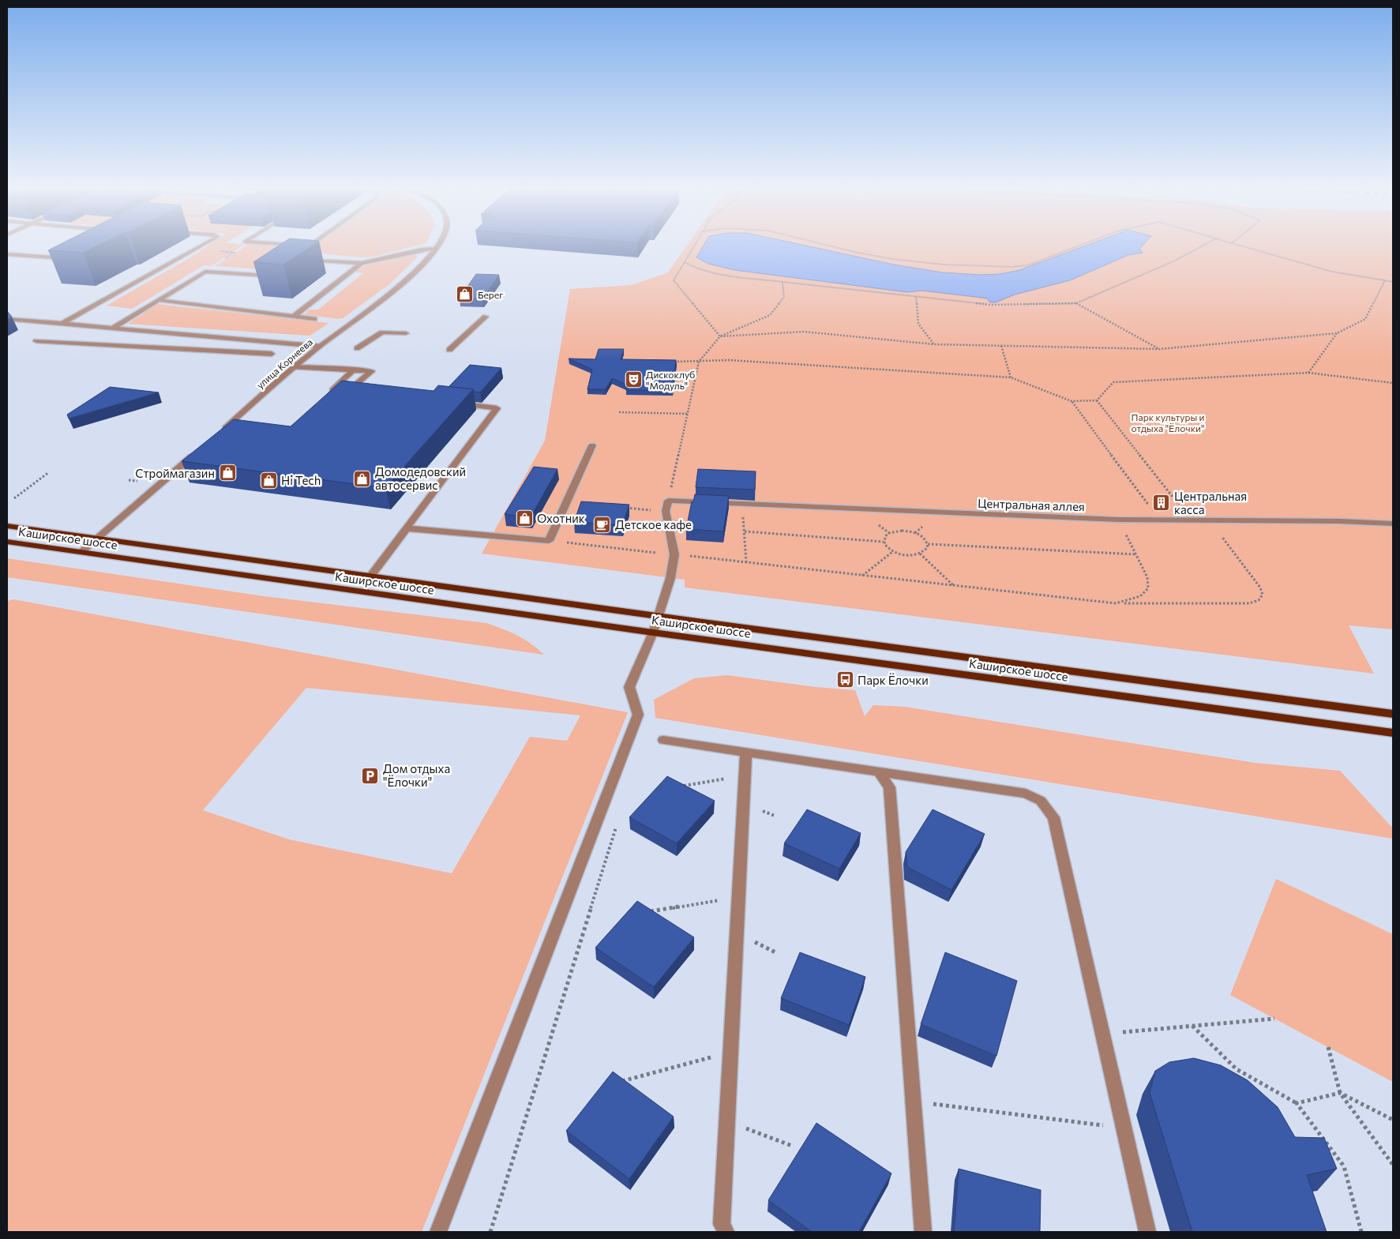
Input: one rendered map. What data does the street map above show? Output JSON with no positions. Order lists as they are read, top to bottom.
{
  "streets": {
    "main road": ["Каширское шоссе"],
    "street": ["улица Корнеева", "Центральная аллея"]
  },
  "parks": ["Парк культуры и отдыха \"Ёлочки\""],
  "places": {
    "shop": [
      "Берег",
      "Строймагазин",
      "Домодедовский автосервис",
      "Hi Tech",
      "Охотник"
    ],
    "theatre": ["Дискоклуб \"Модуль\""],
    "building": ["Центральная касса"],
    "cafe": ["Детское кафе"],
    "bus stop": ["Парк Ёлочки"],
    "parking": ["Дом отдыха \"Ёлочки\""]
  }
}
